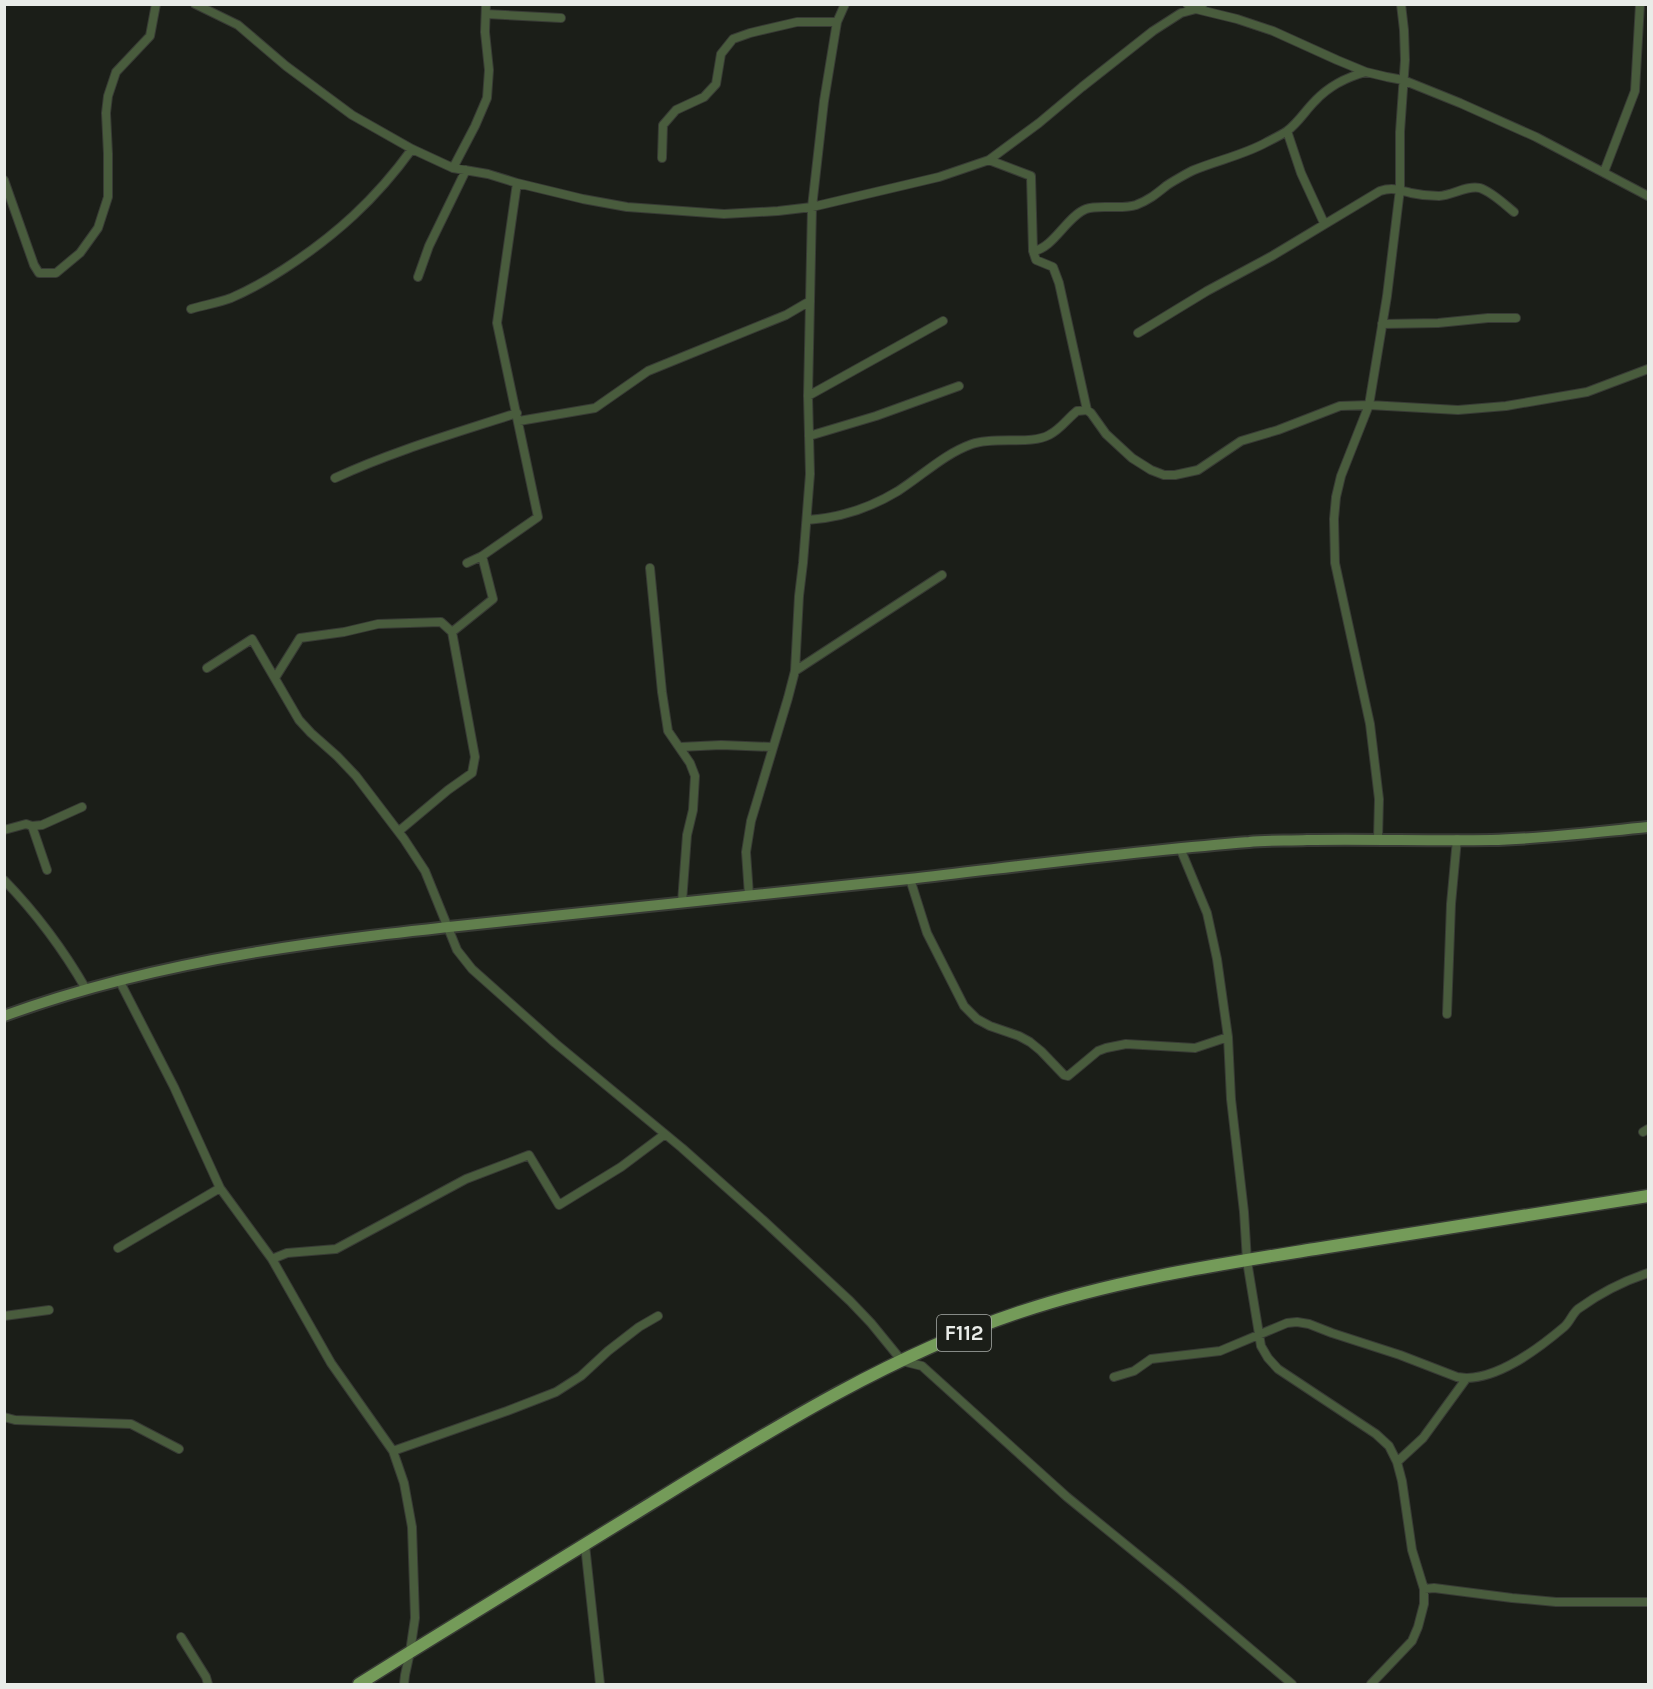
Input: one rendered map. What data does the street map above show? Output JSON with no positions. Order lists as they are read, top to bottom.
{
  "streets": {
    "main road": ["F112"]
  }
}
